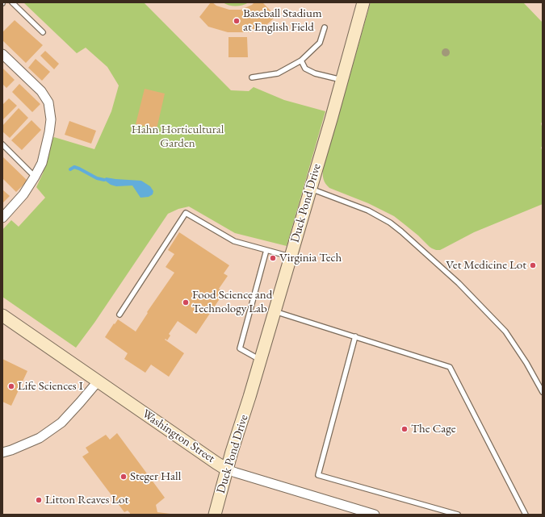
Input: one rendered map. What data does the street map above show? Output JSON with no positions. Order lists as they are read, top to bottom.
{
  "streets": {
    "street": ["Duck Pond Drive", "Washington Street"]
  },
  "crossings": [
    ["Duck Pond Drive", "Washington Street"]
  ],
  "parks": ["Hahn Horticultural Garden"],
  "places": [
    "Baseball Stadium at English Field",
    "Virginia Tech",
    "Vet Medicine Lot",
    "Food Science and Technology Lab",
    "Life Sciences I",
    "The Cage",
    "Steger Hall",
    "Litton Reaves Lot"
  ]
}
